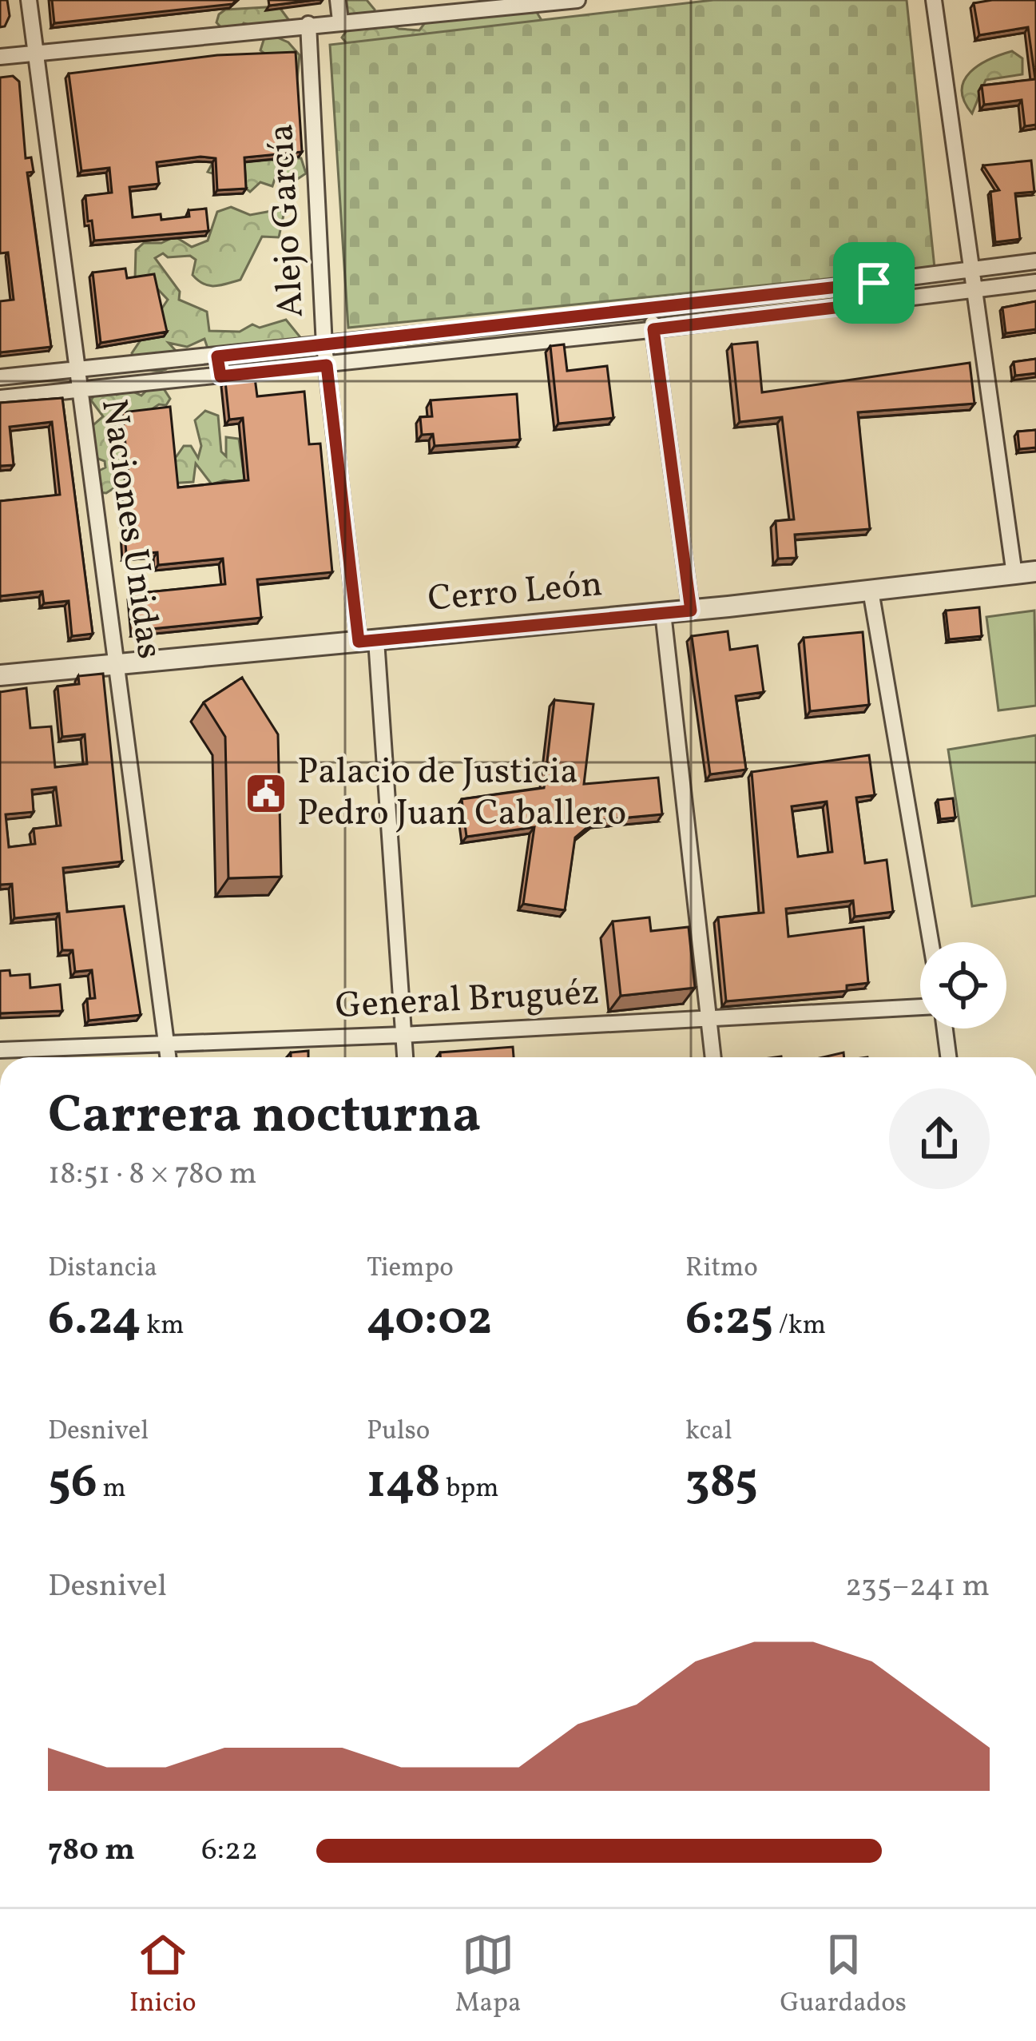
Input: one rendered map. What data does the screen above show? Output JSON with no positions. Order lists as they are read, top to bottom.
{
  "streets": {
    "street": [
      "Alejo García",
      "Naciones Unidas",
      "Cerro León",
      "General Bruguéz"
    ]
  },
  "crossings": [
    ["Alejo García", "Cerro León"],
    ["Alejo García", "General Bruguéz"],
    ["Naciones Unidas", "Cerro León"],
    ["Naciones Unidas", "General Bruguéz"]
  ],
  "places": {
    "public building": ["Palacio de Justicia Pedro Juan Caballero"]
  },
  "page": {
    "heading": ["Carrera nocturna", "18:51 · 8 × 780 m"],
    "stats": [
      ["Distancia", "6.24 km"],
      ["Tiempo", "40:02"],
      ["Ritmo", "6:25 /km"],
      ["Desnivel", "56 m"],
      ["Pulso", "148 bpm"],
      ["kcal", "385"]
    ],
    "chart": ["Desnivel", "235–241 m"],
    "list": [
      {
        "name": "780 m",
        "note": "6:22"
      }
    ],
    "tabs": ["Inicio", "Mapa", "Guardados"]
  }
}
